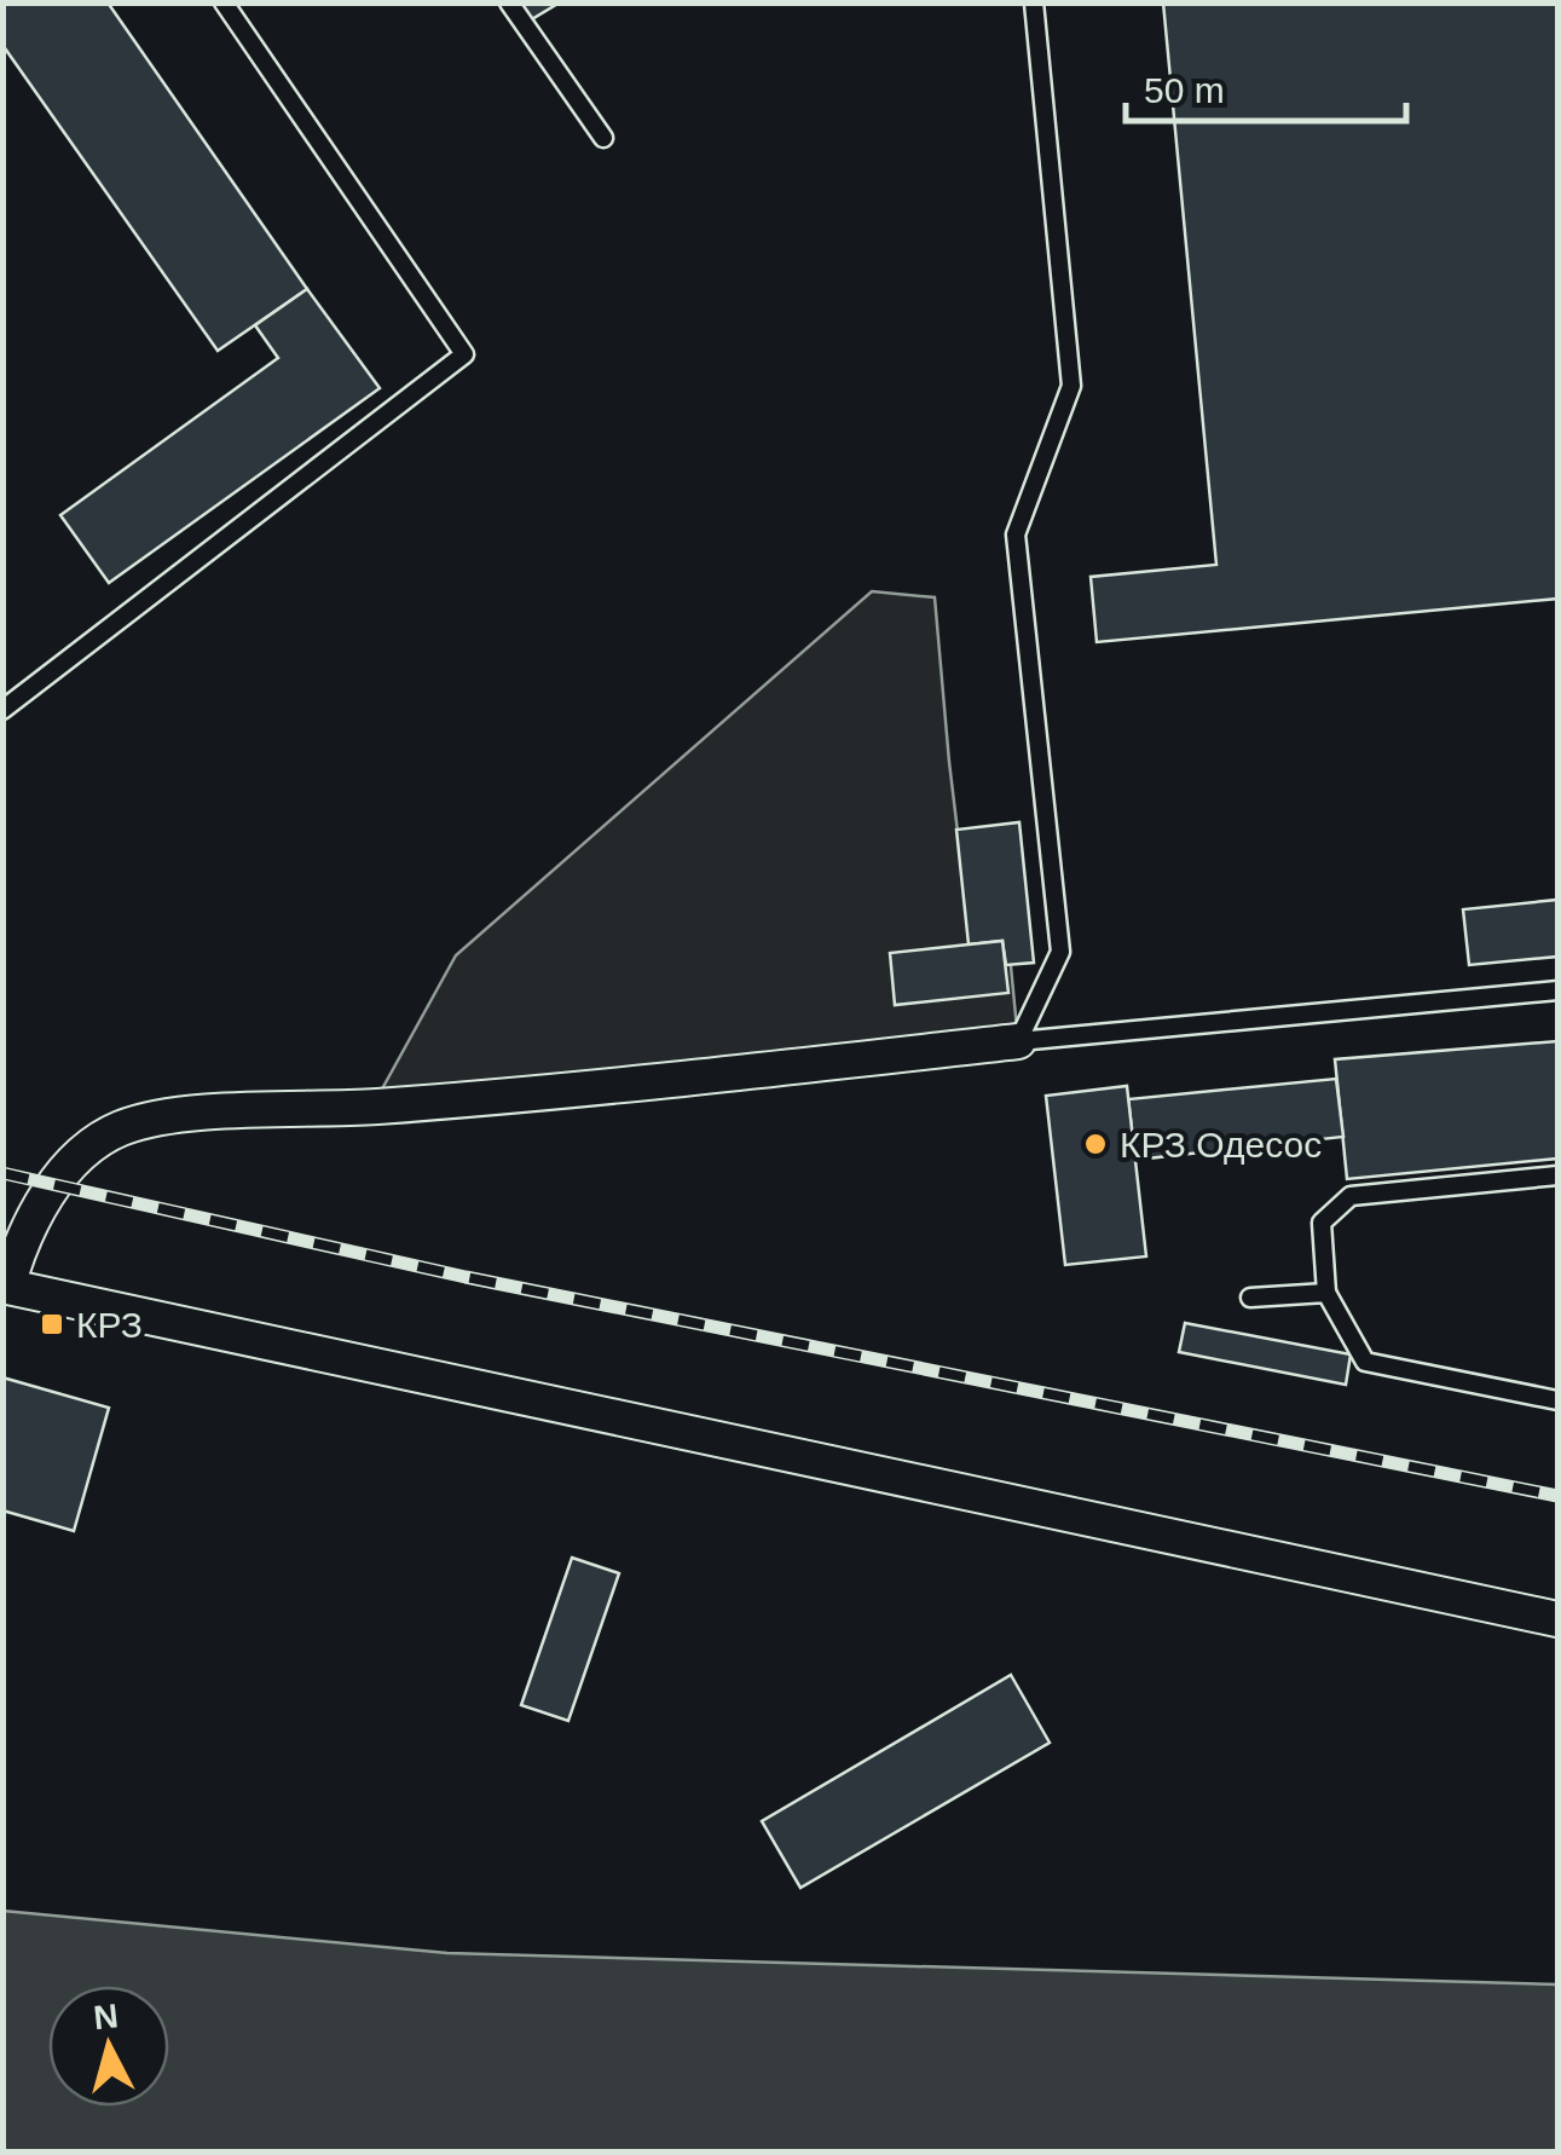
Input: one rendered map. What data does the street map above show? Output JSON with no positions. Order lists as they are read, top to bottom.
{
  "places": {
    "other": ["КРЗ Одесос"],
    "transit": ["КРЗ"]
  },
  "scale_bar": "50 m",
  "north": "top"
}
